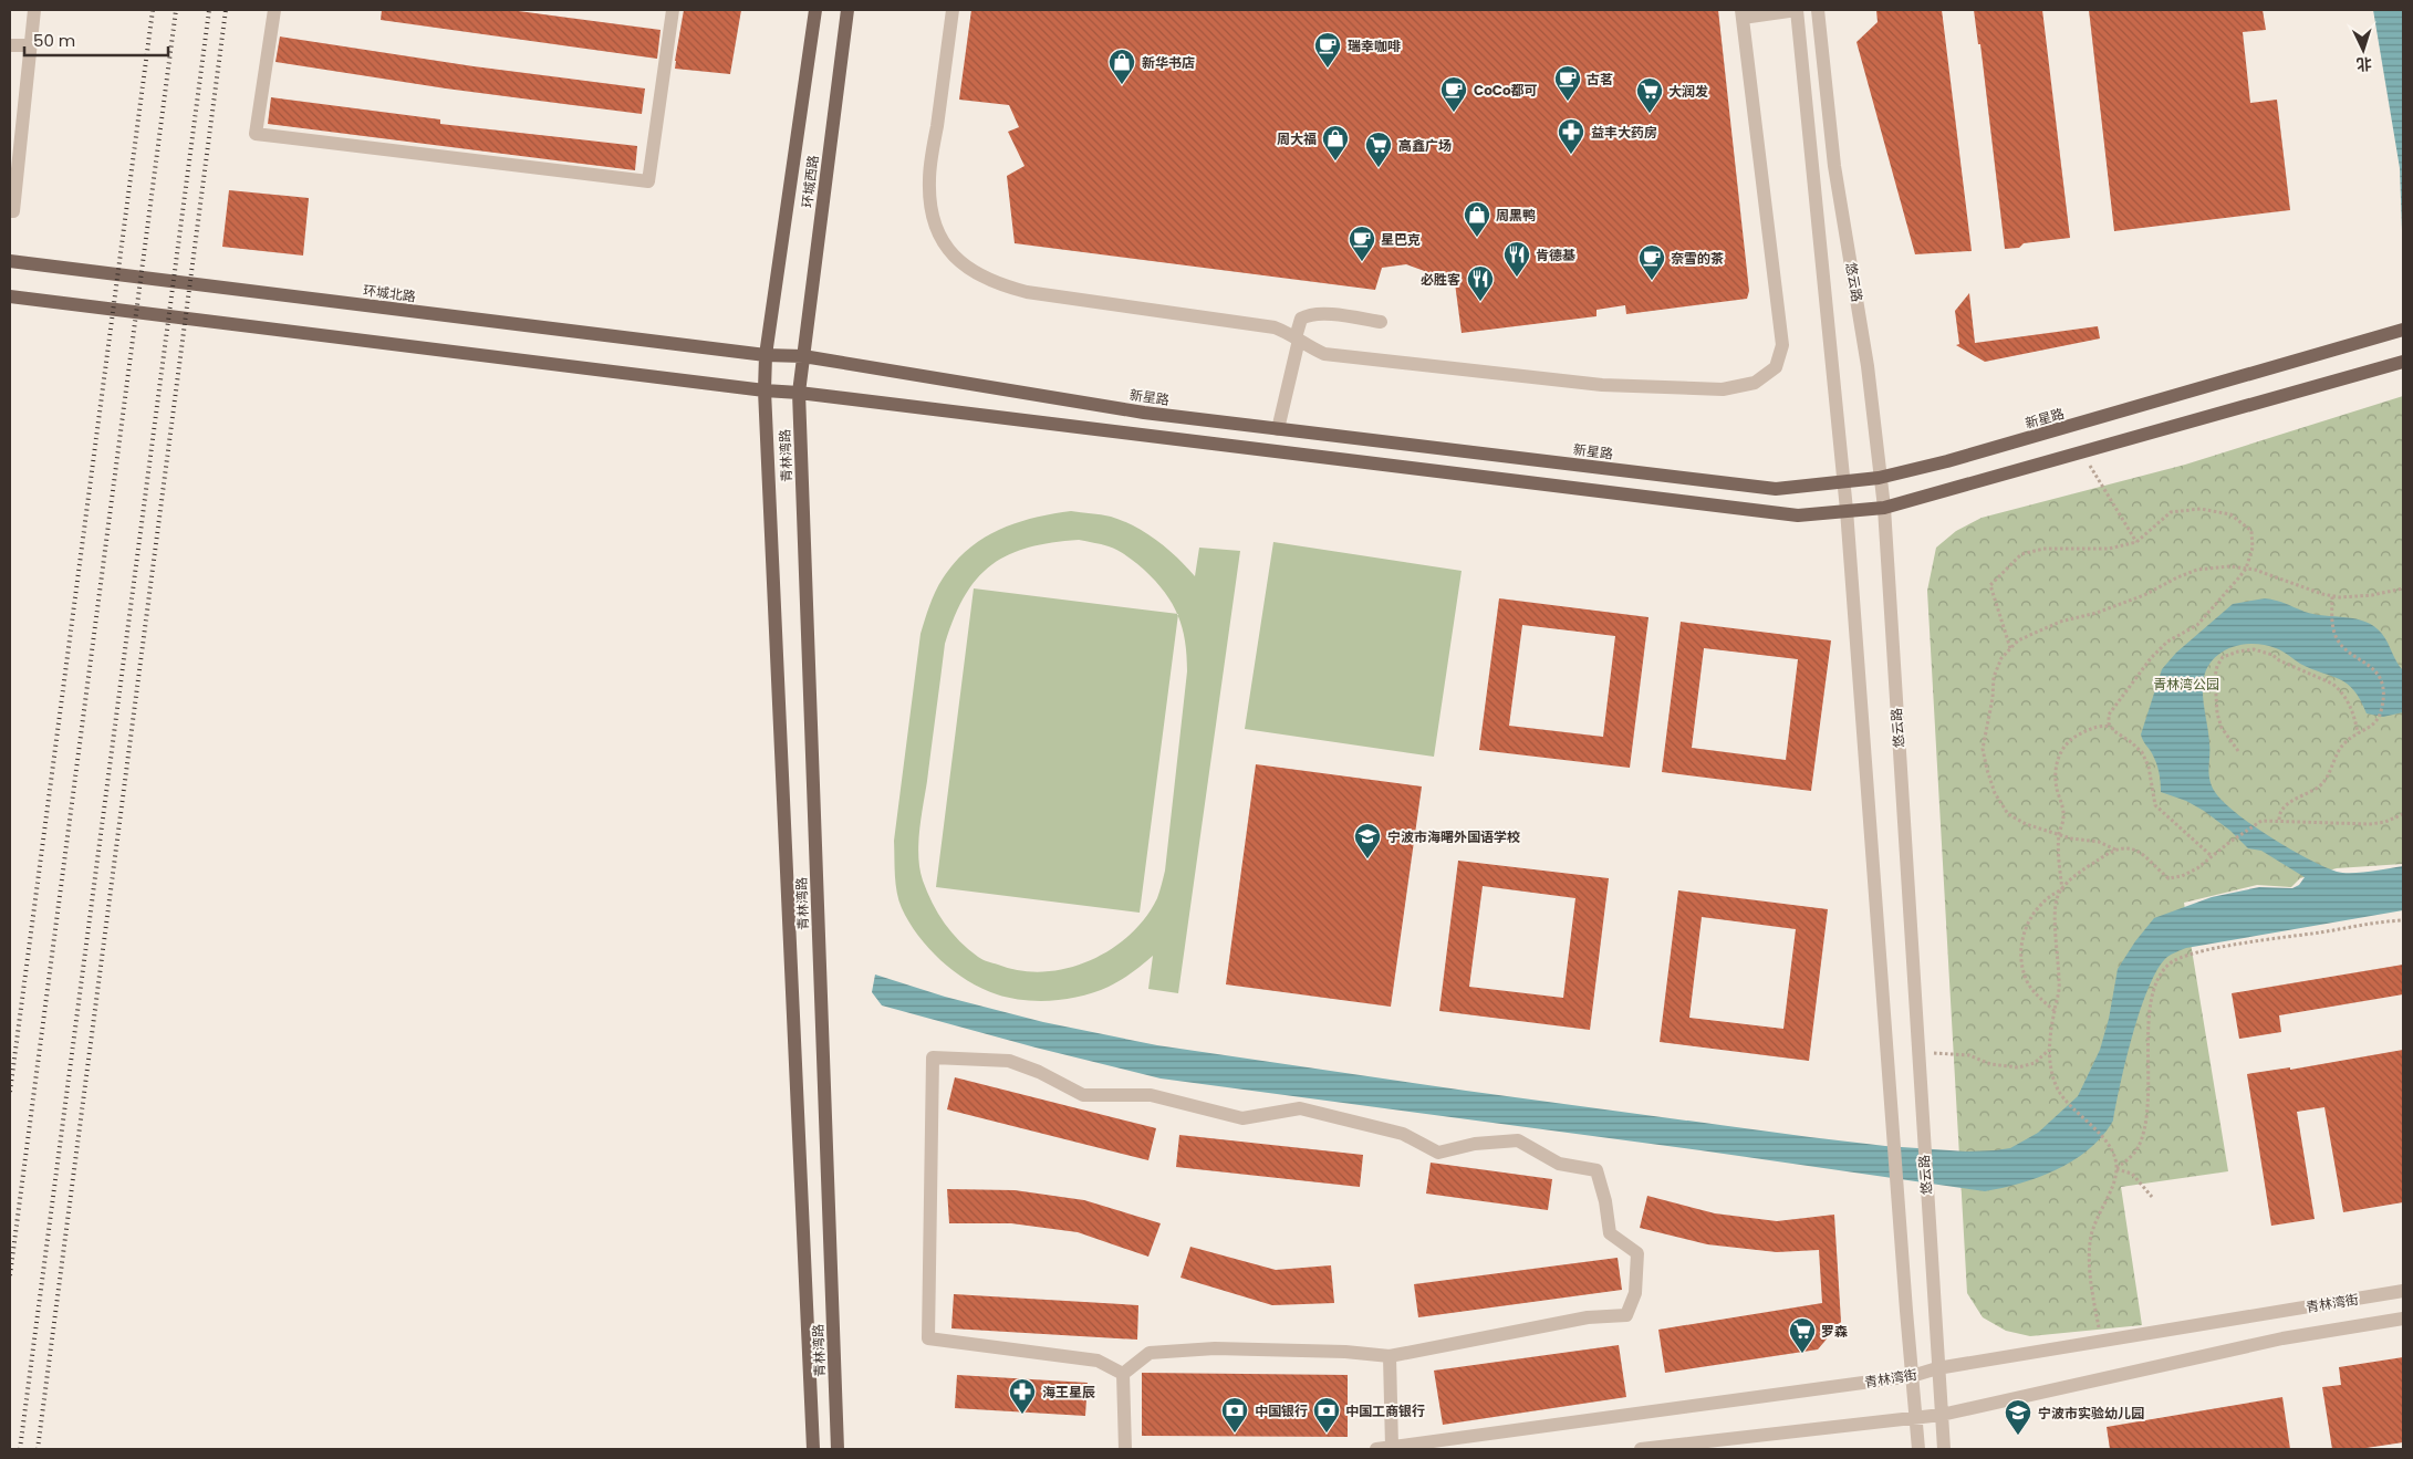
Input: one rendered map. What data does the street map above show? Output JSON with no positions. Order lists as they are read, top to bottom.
{
  "streets": {
    "main road": [
      "环城西路",
      "环城北路",
      "新星路",
      "青林湾路"
    ],
    "street": ["悠云路", "青林湾街"]
  },
  "crossings": [
    ["环城西路", "新星路"],
    ["环城西路", "青林湾路"],
    ["悠云路", "新星路"],
    ["悠云路", "青林湾街"],
    ["环城北路", "新星路"],
    ["环城北路", "青林湾路"],
    ["新星路", "青林湾路"]
  ],
  "parks": ["青林湾公园"],
  "places": {
    "cafe": [
      "瑞幸咖啡",
      "古茗",
      "CoCo都可",
      "星巴克",
      "奈雪的茶"
    ],
    "shop": ["新华书店", "周大福", "周黑鸭"],
    "supermarket": ["大润发", "高鑫广场", "罗森"],
    "pharmacy": ["益丰大药房", "海王星辰"],
    "restaurant": ["肯德基", "必胜客"],
    "school or university": ["宁波市海曙外国语学校", "宁波市实验幼儿园"],
    "bank": ["中国银行", "中国工商银行"]
  },
  "scale_bar": "50 m",
  "north": "bottom"
}
